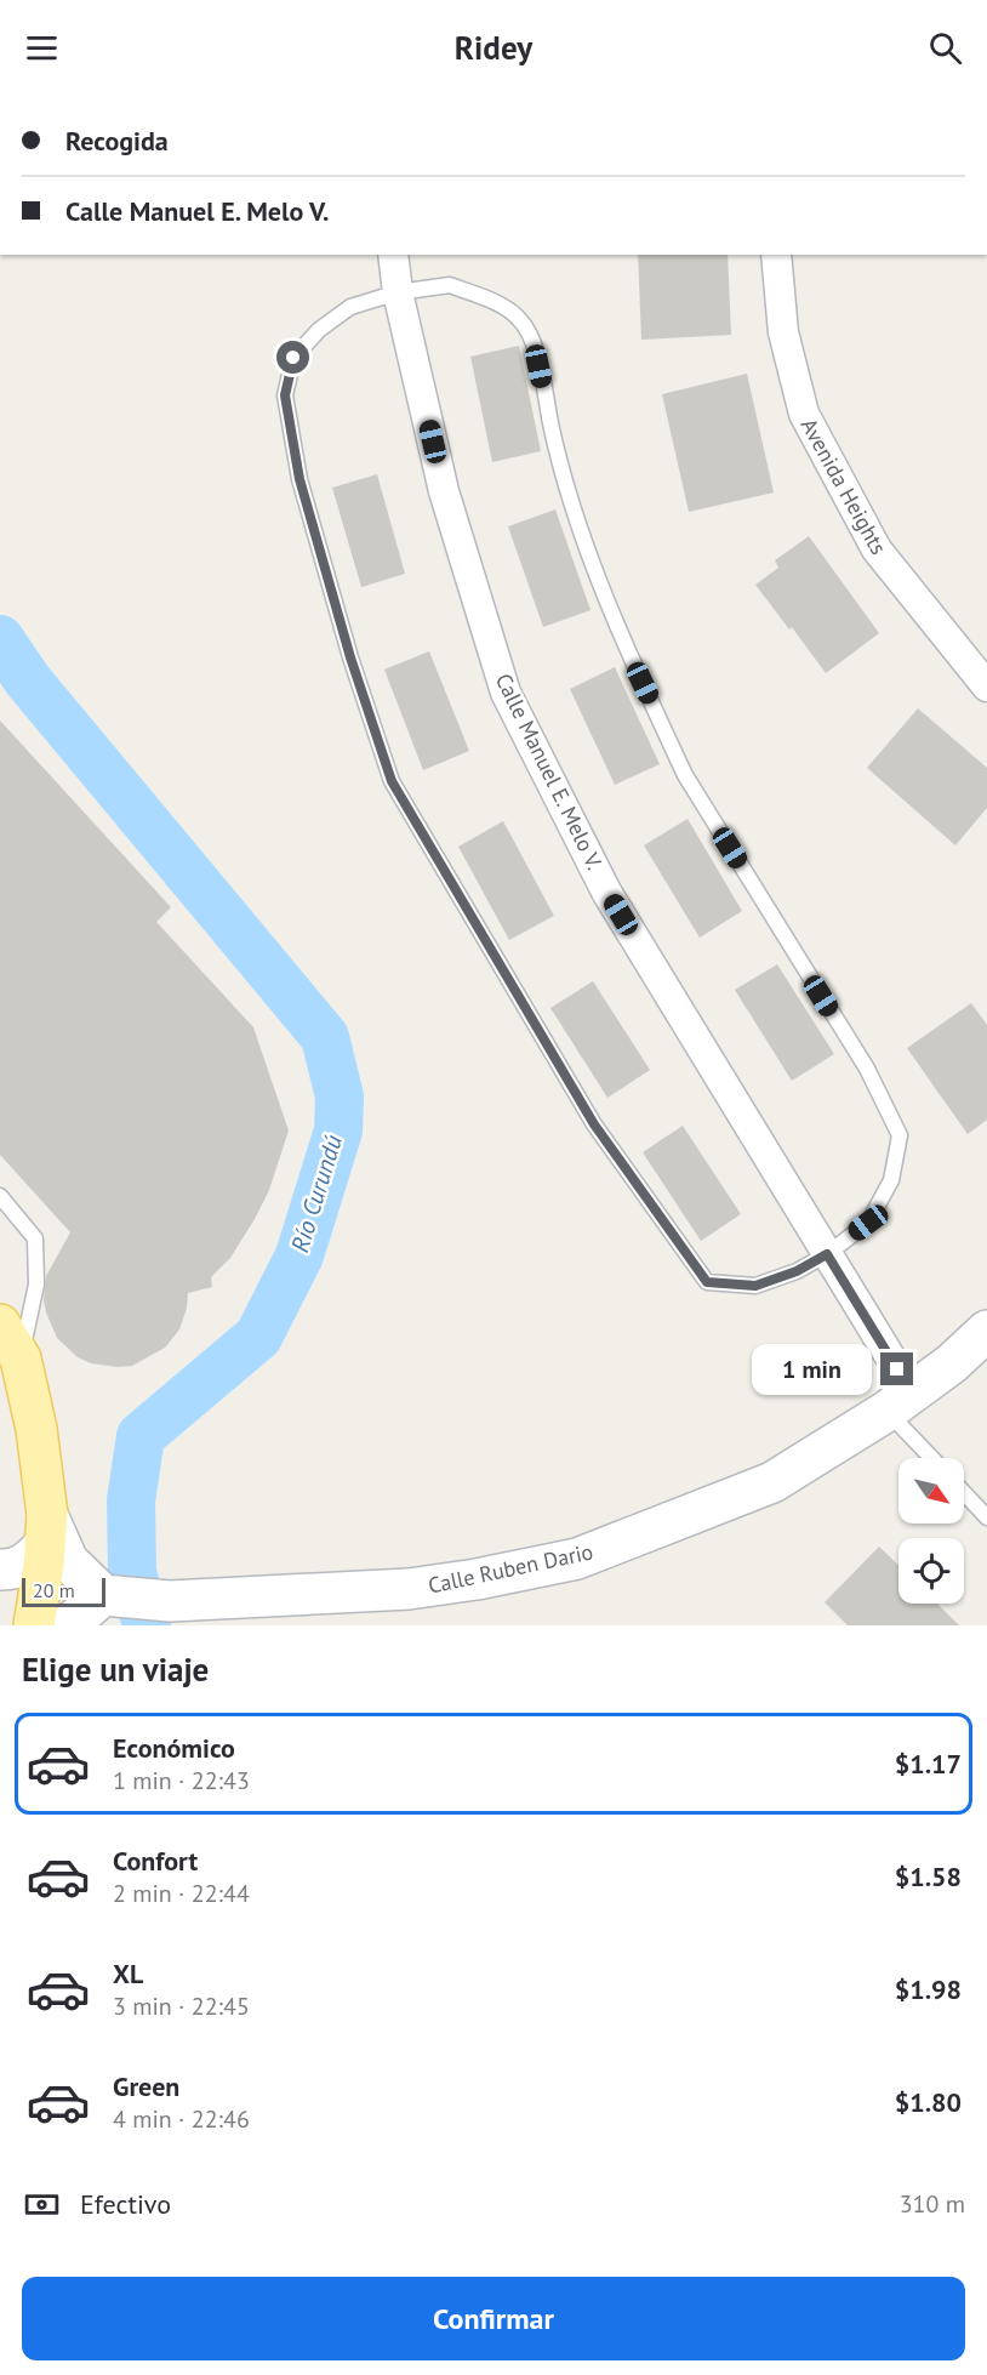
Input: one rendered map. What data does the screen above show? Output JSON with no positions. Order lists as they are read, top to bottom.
{
  "streets": {
    "street": ["Avenida Heights", "Calle Manuel E. Melo V.", "Calle Ruben Dario"]
  },
  "crossings": [
    ["Calle Manuel E. Melo V.", "Calle Ruben Dario"]
  ],
  "water": ["Río Curundú"],
  "scale_bar": "20 m",
  "north": "bottom right",
  "page": {
    "header": "Ridey",
    "banner": ["Recogida", "Calle Manuel E. Melo V."],
    "bubble": "1 min",
    "scale": "20 m",
    "heading": "Elige un viaje",
    "list": [
      {
        "name": "Económico",
        "note": "1 min · 22:43",
        "value": "$1.17"
      },
      {
        "name": "Confort",
        "note": "2 min · 22:44",
        "value": "$1.58"
      },
      {
        "name": "XL",
        "note": "3 min · 22:45",
        "value": "$1.98"
      },
      {
        "name": "Green",
        "note": "4 min · 22:46",
        "value": "$1.80"
      }
    ],
    "pay": ["Efectivo", "310 m"],
    "buttons": "Confirmar"
  }
}
